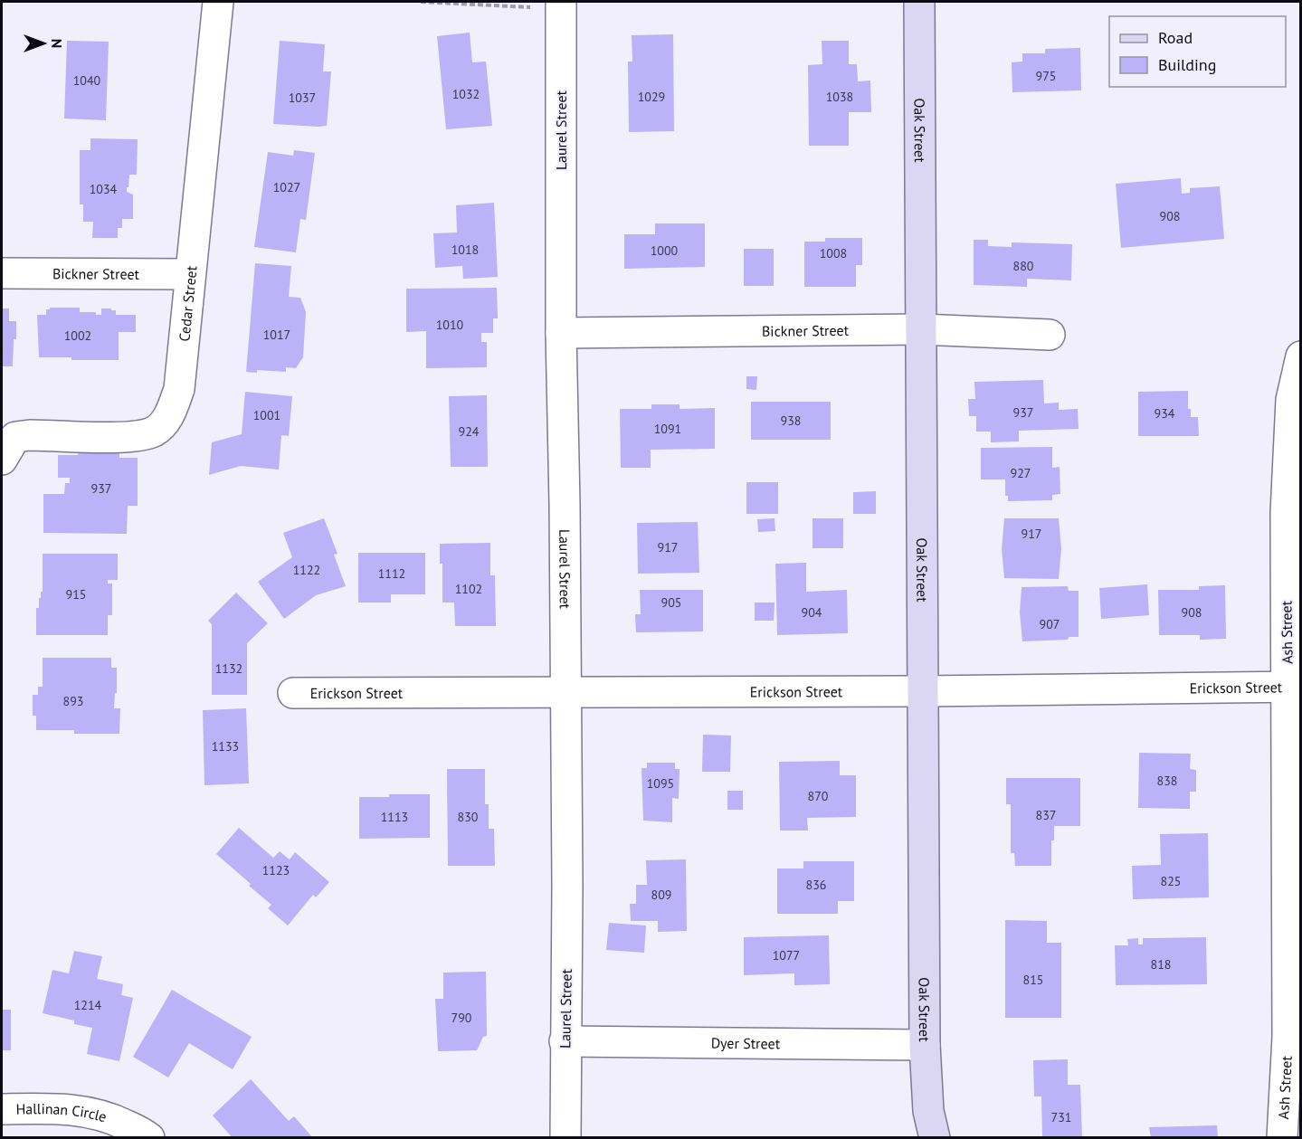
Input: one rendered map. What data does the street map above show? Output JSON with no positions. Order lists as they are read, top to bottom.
{
  "streets": {
    "street": [
      "Laurel Street",
      "Oak Street",
      "Bickner Street",
      "Cedar Street",
      "Ash Street",
      "Erickson Street",
      "Dyer Street",
      "Hallinan Circle"
    ]
  },
  "crossings": [
    ["Laurel Street", "Bickner Street"],
    ["Laurel Street", "Erickson Street"],
    ["Laurel Street", "Dyer Street"],
    ["Oak Street", "Bickner Street"],
    ["Oak Street", "Erickson Street"],
    ["Oak Street", "Dyer Street"],
    ["Bickner Street", "Cedar Street"],
    ["Ash Street", "Erickson Street"]
  ],
  "house_numbers": [
    "975",
    "1040",
    "1032",
    "1029",
    "1038",
    "1037",
    "1027",
    "1034",
    "908",
    "1018",
    "1000",
    "1008",
    "880",
    "1010",
    "1017",
    "1002",
    "937",
    "934",
    "1001",
    "938",
    "1091",
    "924",
    "927",
    "937",
    "917",
    "917",
    "1122",
    "1112",
    "1102",
    "915",
    "905",
    "904",
    "908",
    "907",
    "1132",
    "893",
    "1133",
    "838",
    "1095",
    "870",
    "837",
    "1113",
    "830",
    "1123",
    "825",
    "836",
    "809",
    "1077",
    "818",
    "815",
    "1214",
    "790",
    "731"
  ],
  "legend": ["Road", "Building"],
  "north": "right"
}
